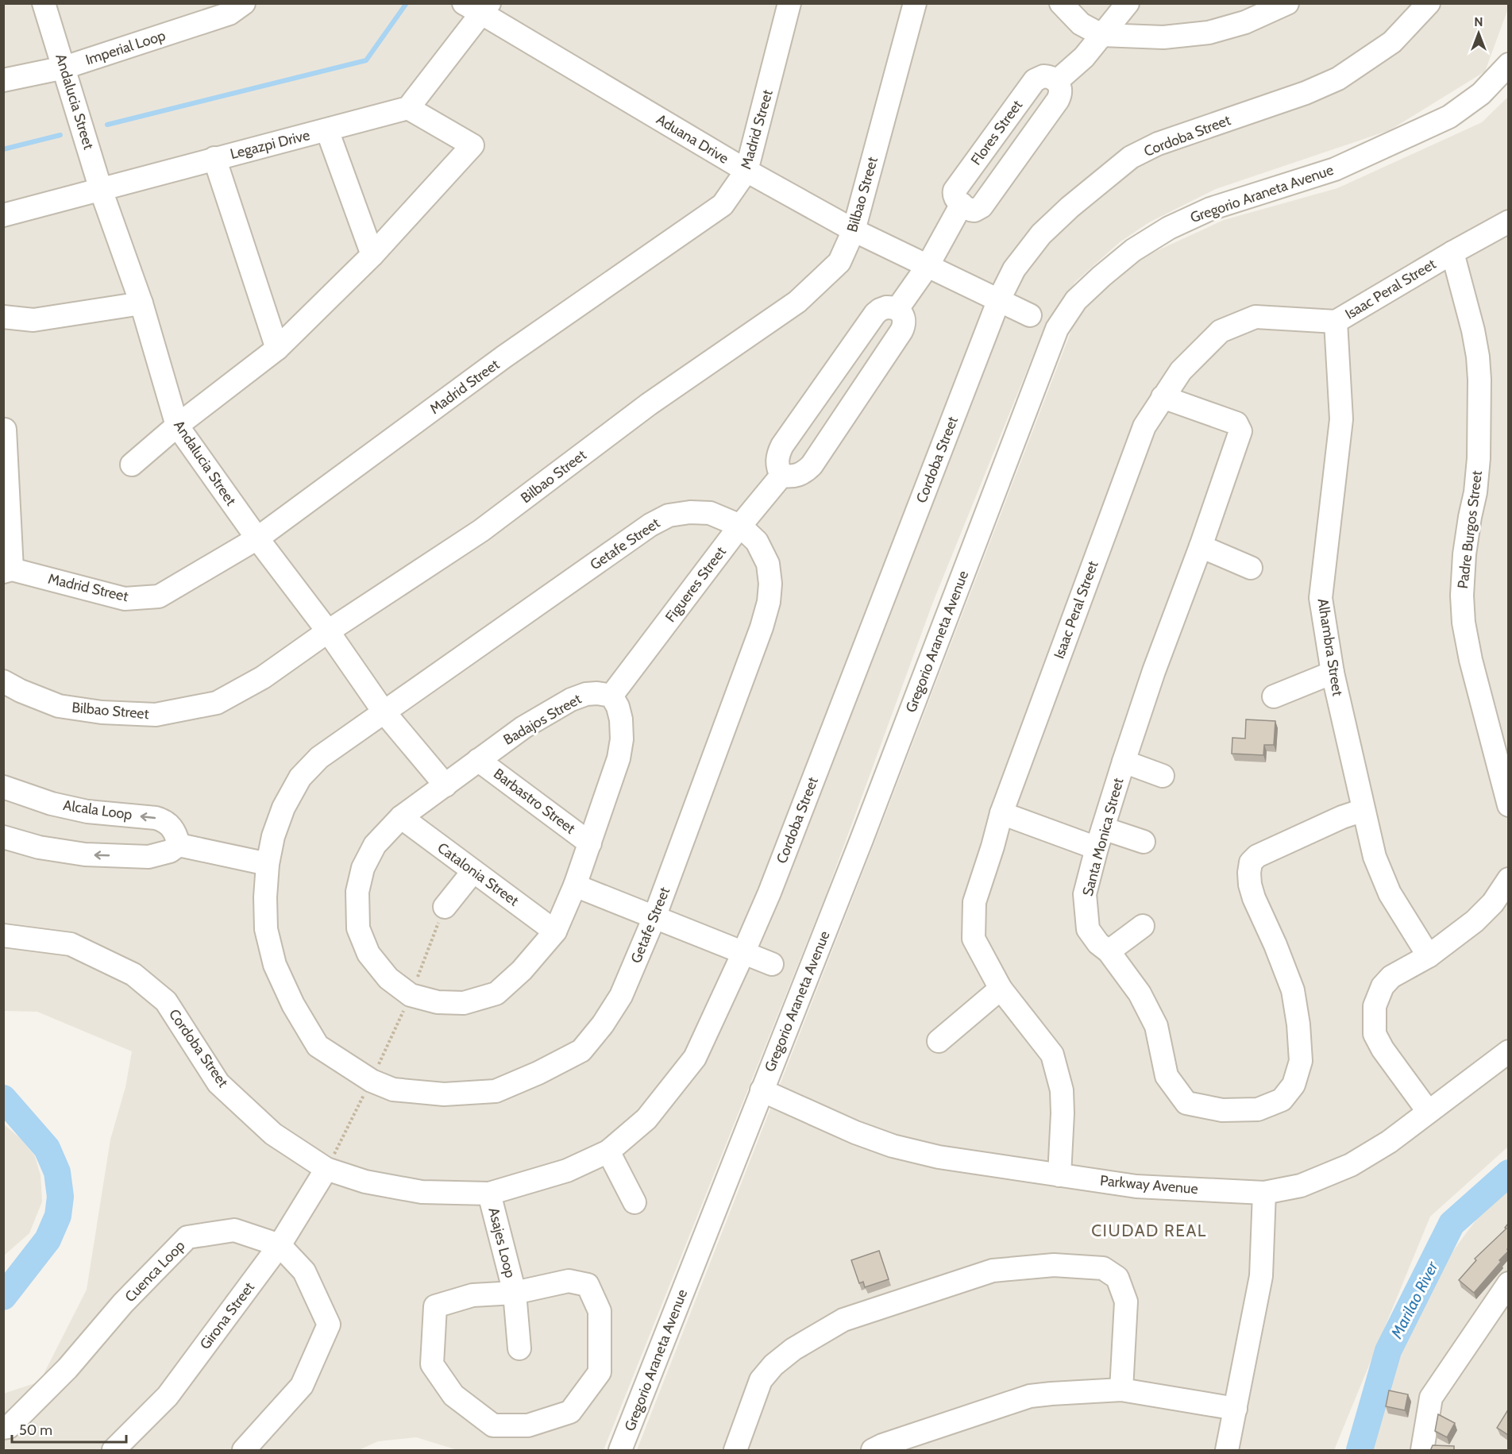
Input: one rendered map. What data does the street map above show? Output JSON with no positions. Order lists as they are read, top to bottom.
{
  "streets": {
    "street": [
      "Imperial Loop",
      "Andalucia Street",
      "Madrid Street",
      "Flores Street",
      "Cordoba Street",
      "Aduana Drive",
      "Legazpi Drive",
      "Gregorio Araneta Avenue",
      "Bilbao Street",
      "Isaac Peral Street",
      "Padre Burgos Street",
      "Getafe Street",
      "Figueres Street",
      "Alhambra Street",
      "Badajos Street",
      "Barbastro Street",
      "Alcala Loop",
      "Santa Monica Street",
      "Catalonia Street",
      "Parkway Avenue",
      "Asajes Loop",
      "Cuenca Loop",
      "Girona Street"
    ]
  },
  "crossings": [
    ["Imperial Loop", "Andalucia Street"],
    ["Andalucia Street", "Madrid Street"],
    ["Andalucia Street", "Legazpi Drive"],
    ["Andalucia Street", "Bilbao Street"],
    ["Andalucia Street", "Getafe Street"],
    ["Andalucia Street", "Badajos Street"],
    ["Madrid Street", "Aduana Drive"],
    ["Cordoba Street", "Aduana Drive"],
    ["Cordoba Street", "Asajes Loop"],
    ["Cordoba Street", "Girona Street"],
    ["Aduana Drive", "Bilbao Street"],
    ["Gregorio Araneta Avenue", "Parkway Avenue"],
    ["Isaac Peral Street", "Padre Burgos Street"],
    ["Isaac Peral Street", "Alhambra Street"],
    ["Isaac Peral Street", "Santa Monica Street"],
    ["Isaac Peral Street", "Parkway Avenue"],
    ["Getafe Street", "Figueres Street"],
    ["Figueres Street", "Badajos Street"],
    ["Alhambra Street", "Santa Monica Street"],
    ["Badajos Street", "Barbastro Street"],
    ["Badajos Street", "Catalonia Street"],
    ["Cuenca Loop", "Girona Street"]
  ],
  "districts": ["CIUDAD REAL"],
  "water": ["Marilao River"],
  "scale_bar": "50 m",
  "north": "top"
}
